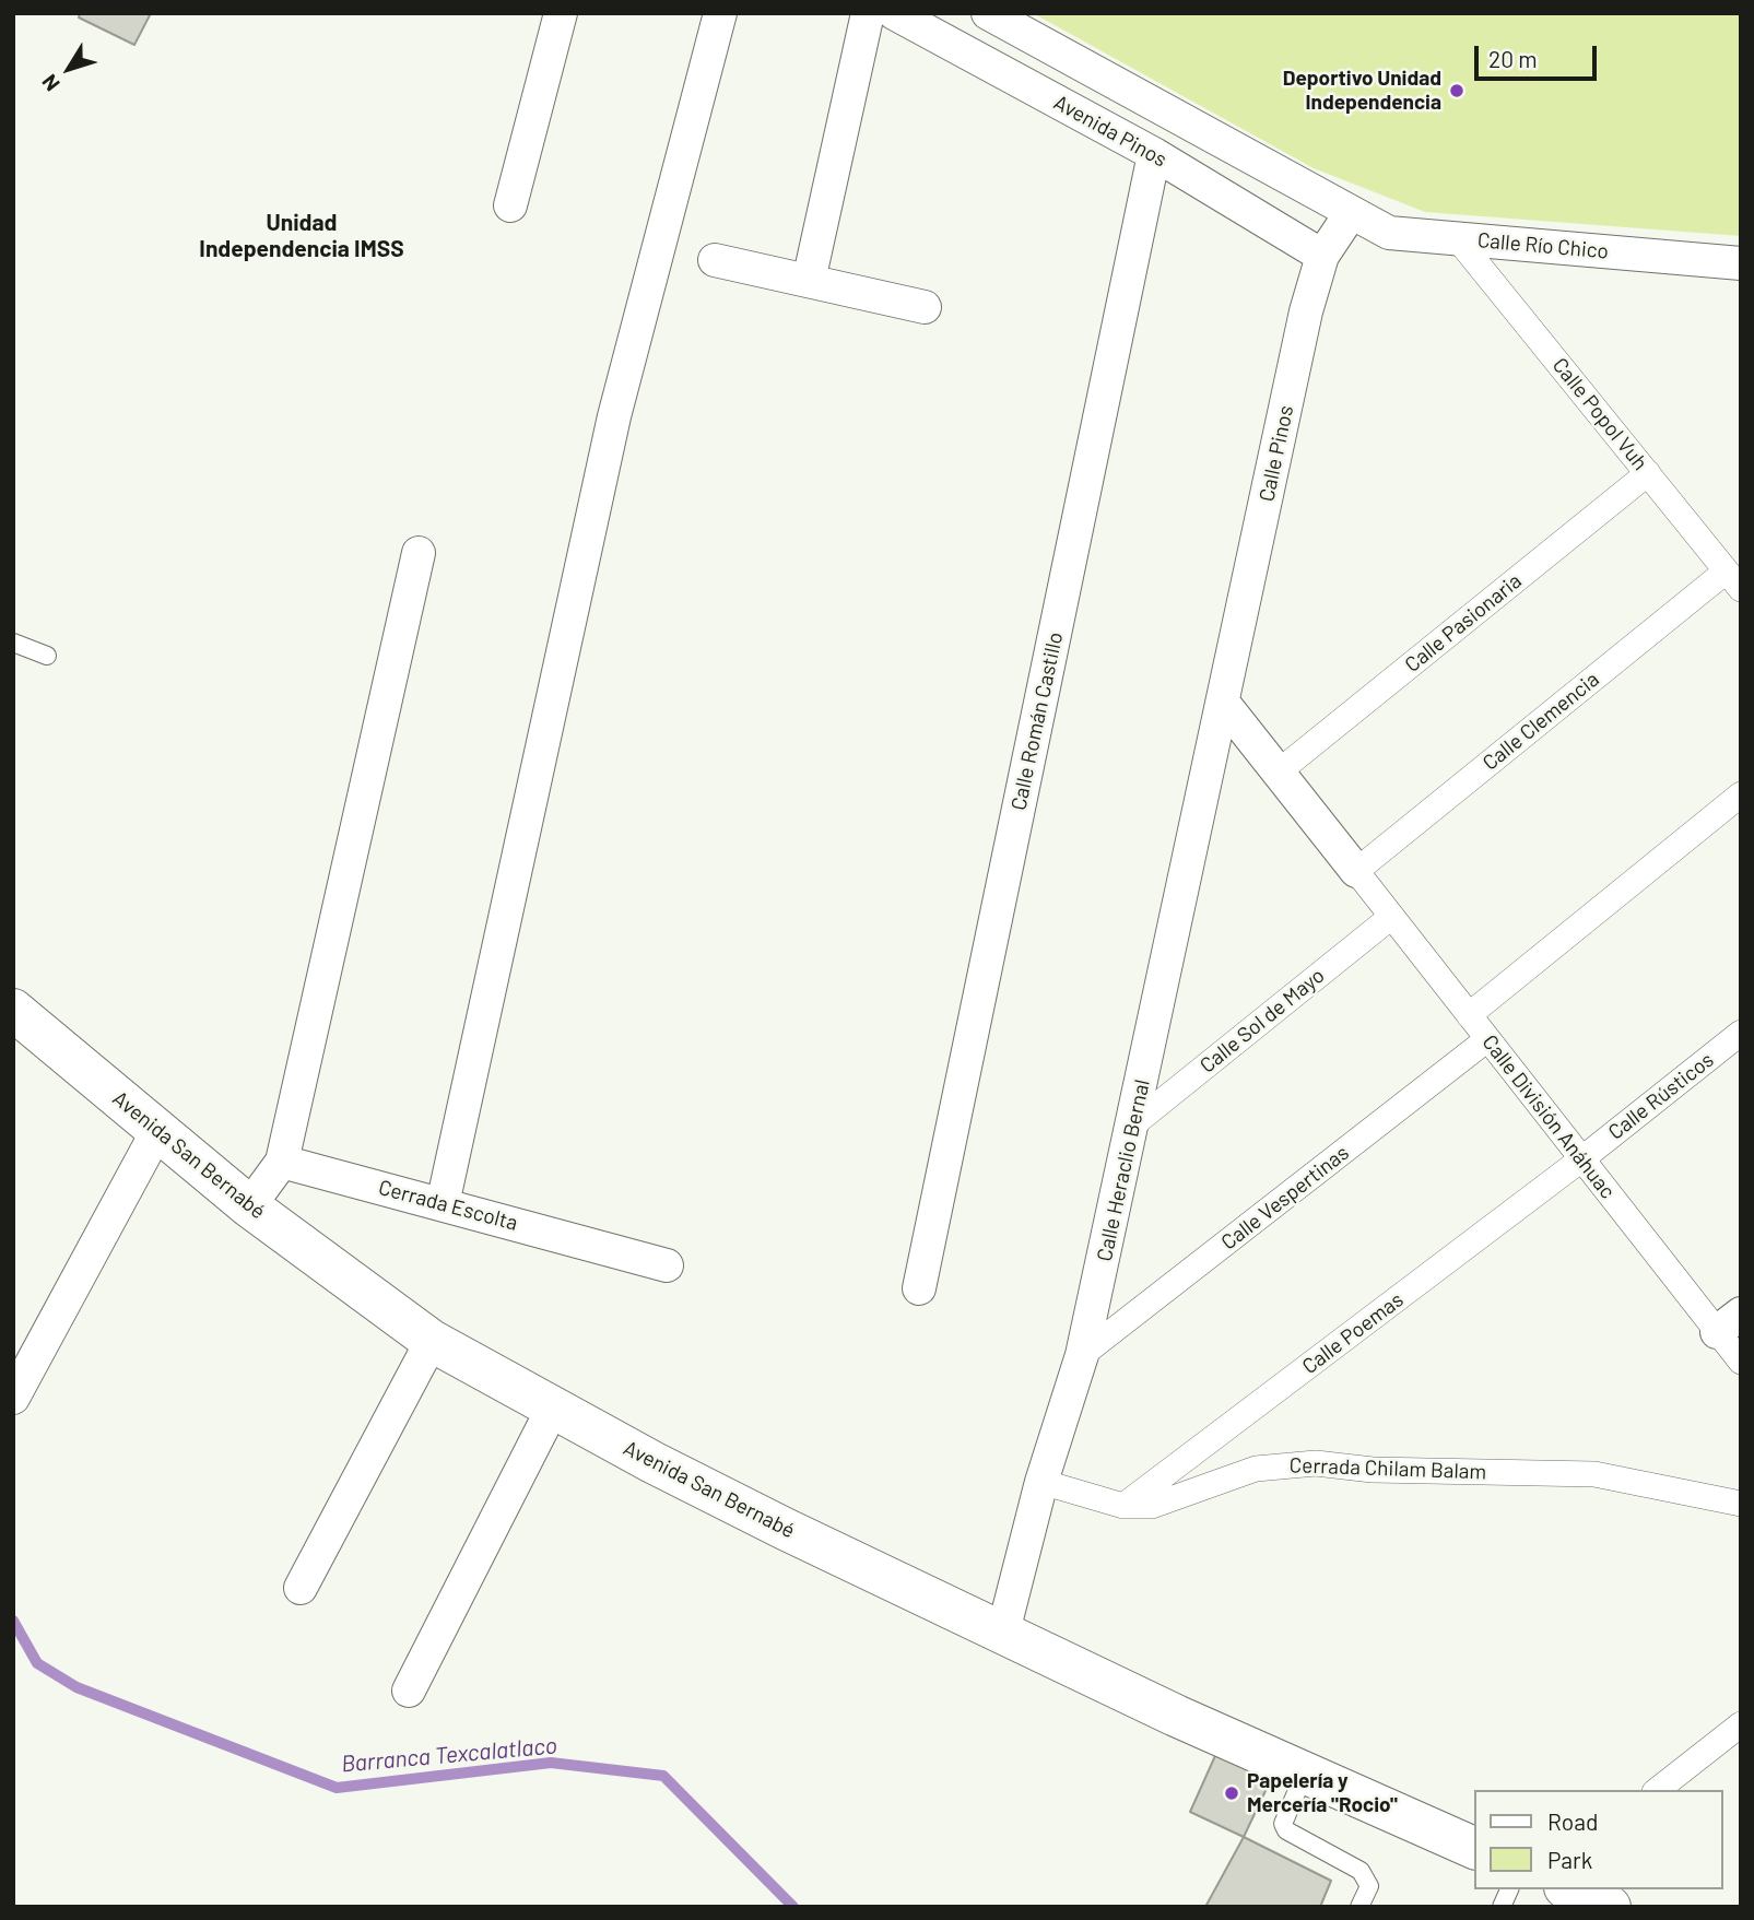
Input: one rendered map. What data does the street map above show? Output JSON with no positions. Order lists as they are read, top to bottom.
{
  "streets": {
    "main road": ["Avenida San Bernabé"],
    "street": [
      "Avenida Pinos",
      "Calle Río Chico",
      "Calle Popol Vuh",
      "Calle Pinos",
      "Calle Pasionaria",
      "Calle Román Castillo",
      "Calle Clemencia",
      "Calle Sol de Mayo",
      "Calle Rústicos",
      "Calle División Anáhuac",
      "Calle Heraclio Bernal",
      "Calle Vespertinas",
      "Cerrada Escolta",
      "Calle Poemas",
      "Cerrada Chilam Balam"
    ]
  },
  "crossings": [
    ["Avenida Pinos", "Calle Río Chico"],
    ["Avenida Pinos", "Calle Pinos"],
    ["Avenida Pinos", "Calle Román Castillo"],
    ["Calle Río Chico", "Calle Popol Vuh"],
    ["Calle Río Chico", "Calle Pinos"],
    ["Calle Popol Vuh", "Calle Pasionaria"],
    ["Calle Popol Vuh", "Calle Clemencia"],
    ["Calle Pinos", "Calle Heraclio Bernal"],
    ["Calle Clemencia", "Calle División Anáhuac"],
    ["Calle Sol de Mayo", "Calle División Anáhuac"],
    ["Calle Sol de Mayo", "Calle Heraclio Bernal"],
    ["Calle Rústicos", "Calle División Anáhuac"],
    ["Calle Rústicos", "Calle Poemas"],
    ["Calle División Anáhuac", "Calle Vespertinas"],
    ["Calle División Anáhuac", "Calle Poemas"],
    ["Avenida San Bernabé", "Calle Heraclio Bernal"],
    ["Calle Heraclio Bernal", "Calle Vespertinas"],
    ["Calle Heraclio Bernal", "Cerrada Chilam Balam"],
    ["Calle Poemas", "Cerrada Chilam Balam"]
  ],
  "districts": ["Unidad Independencia IMSS"],
  "water": ["Barranca Texcalatlaco"],
  "places": ["Deportivo Unidad Independencia", "Papelería y Mercería \"Rocio\""],
  "legend": ["Road", "Park"],
  "scale_bar": "20 m",
  "north": "bottom left"
}
